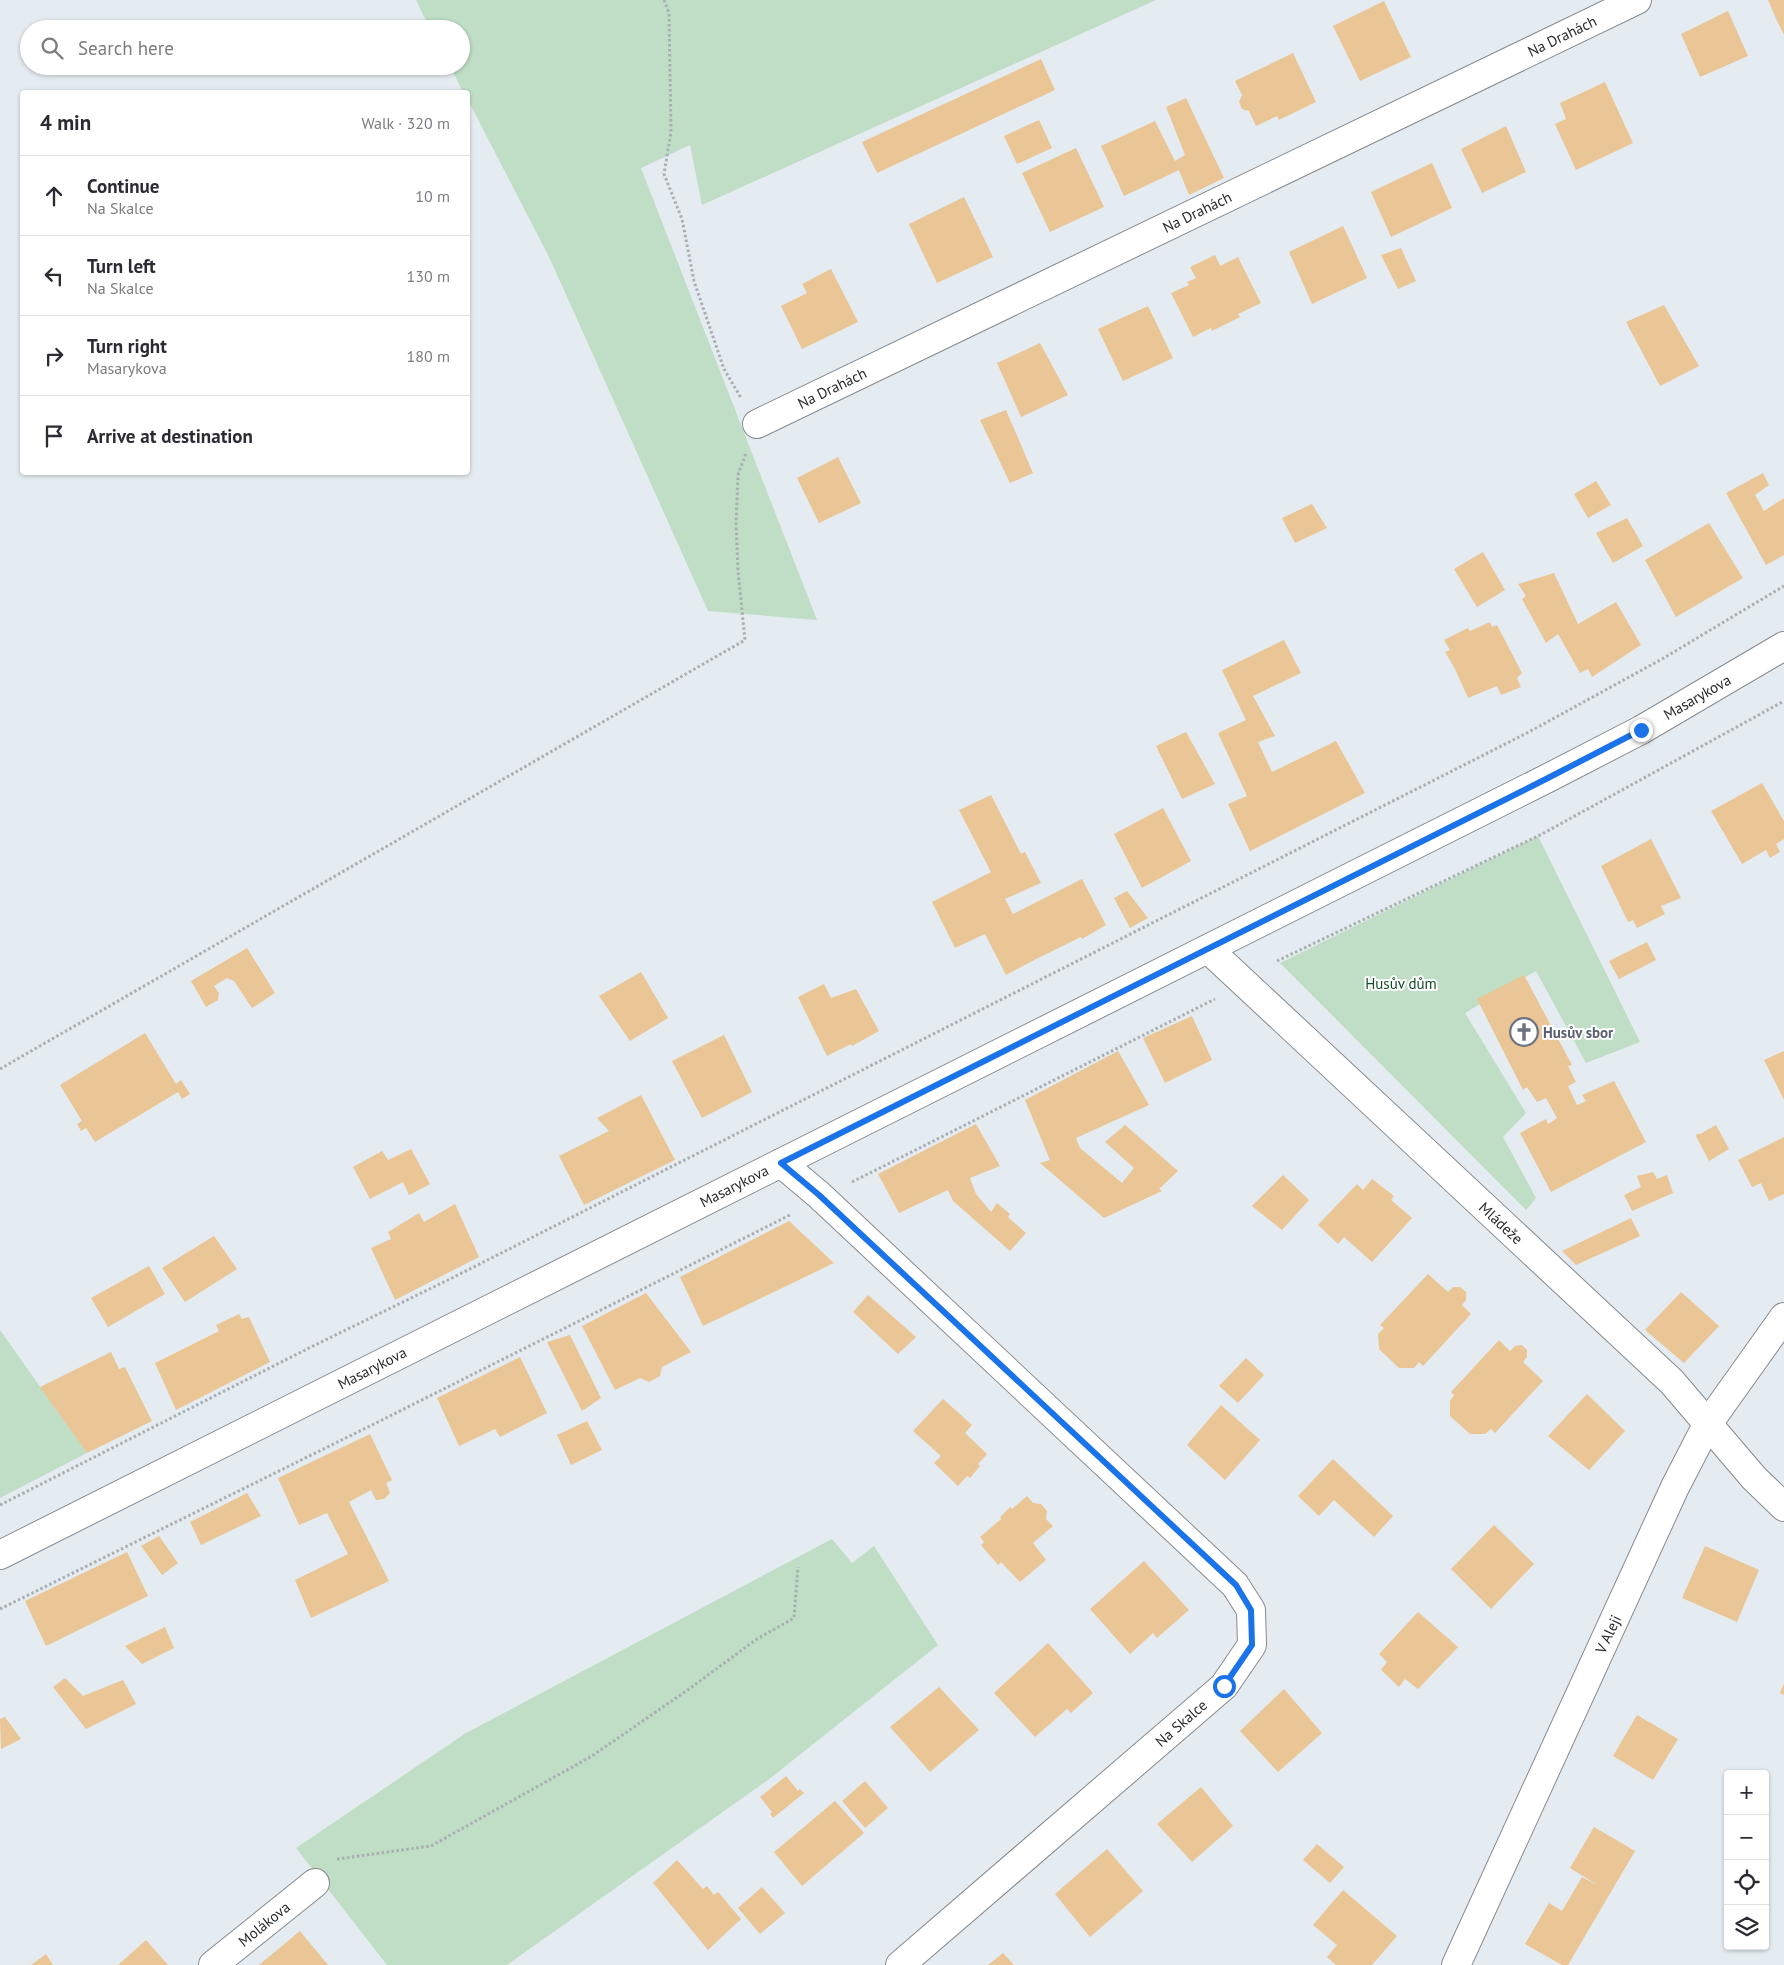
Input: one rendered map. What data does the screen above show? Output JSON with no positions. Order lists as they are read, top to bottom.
{
  "streets": {
    "street": [
      "Na Drahách",
      "Masarykova",
      "Mládeže",
      "V Aleji",
      "Na Skalce",
      "Molákova"
    ]
  },
  "crossings": [
    ["Masarykova", "Mládeže"],
    ["Masarykova", "Na Skalce"],
    ["Mládeže", "V Aleji"]
  ],
  "parks": ["Husův dům"],
  "places": {
    "church": ["Husův sbor"]
  },
  "page": {
    "search": "Search here",
    "heading": ["4 min", "Walk · 320 m"],
    "list": [
      ["Continue", "Na Skalce", "10 m"],
      ["Turn left", "Na Skalce", "130 m"],
      ["Turn right", "Masarykova", "180 m"],
      "Arrive at destination"
    ],
    "map_buttons": ["+", "−"]
  }
}
